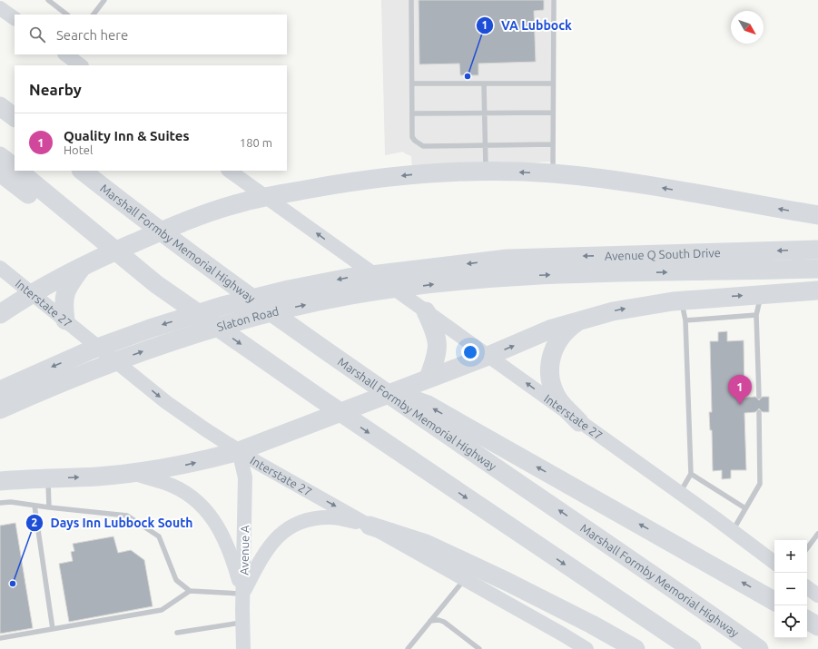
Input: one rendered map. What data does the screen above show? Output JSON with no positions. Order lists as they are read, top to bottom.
{
  "streets": {
    "highway": ["Marshall Formby Memorial Highway", "Avenue Q South Drive", "Slaton Road"],
    "main road": ["Interstate 27", "Avenue A"]
  },
  "crossings": [
    ["Avenue Q South Drive", "Slaton Road"],
    ["Interstate 27", "Avenue A"]
  ],
  "places": ["VA Lubbock", "Days Inn Lubbock South"],
  "north": "bottom right",
  "page": {
    "search": "Search here",
    "heading": "Nearby",
    "list": [
      {
        "mark": "1",
        "name": "Quality Inn & Suites",
        "note": "Hotel",
        "value": "180 m"
      }
    ],
    "pins": "1",
    "map_buttons": ["+", "−"]
  }
}
